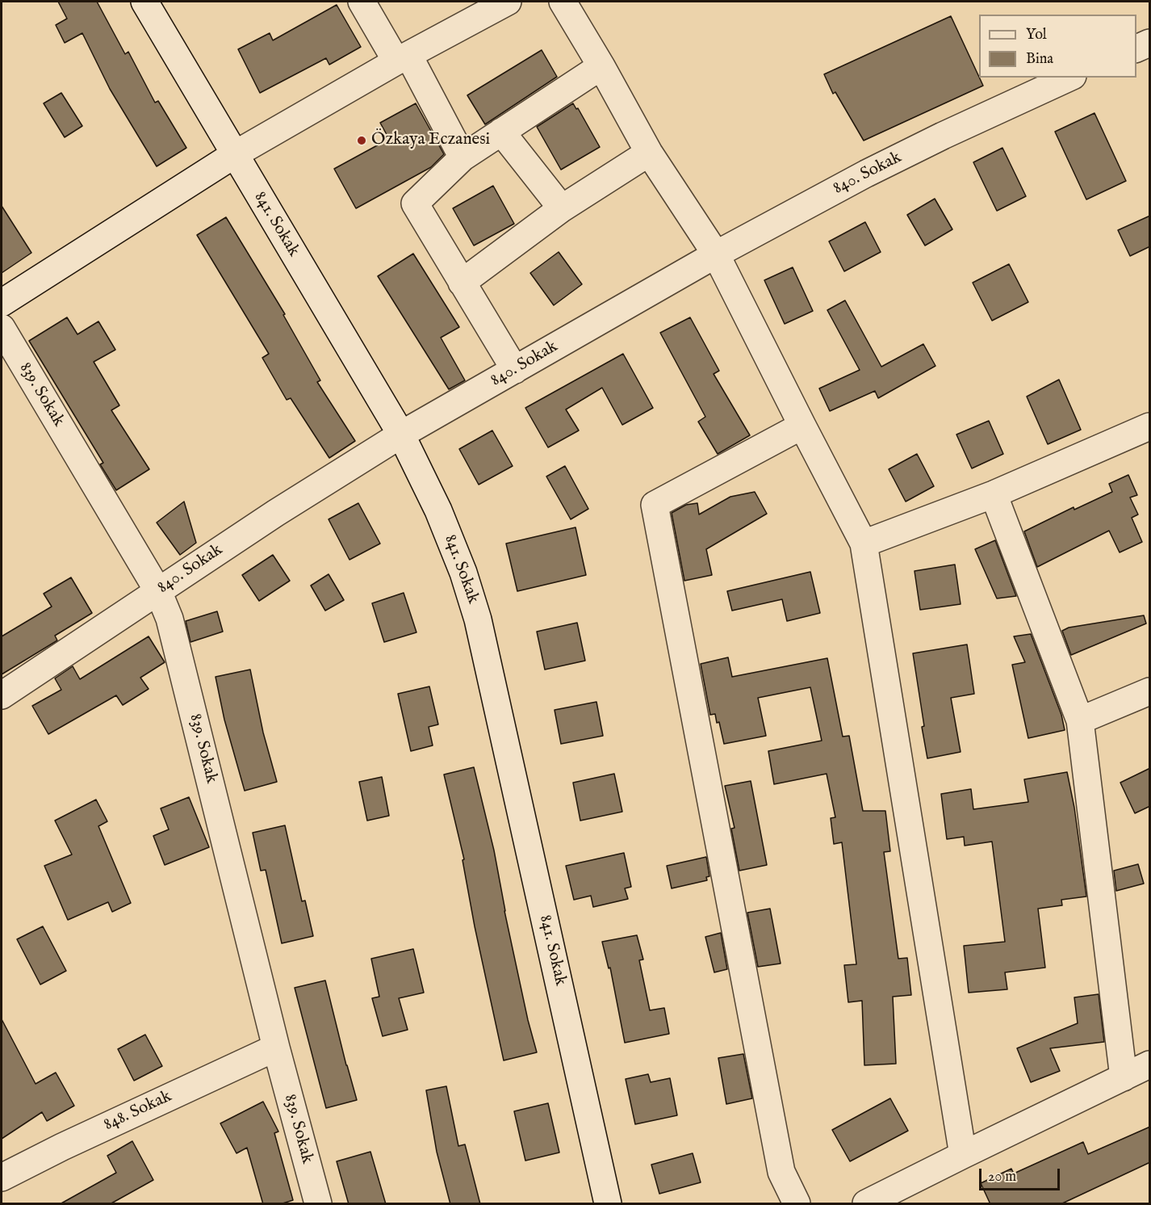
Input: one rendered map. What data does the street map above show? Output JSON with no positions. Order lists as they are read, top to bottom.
{
  "streets": {
    "street": [
      "840. Sokak",
      "841. Sokak",
      "839. Sokak",
      "848. Sokak"
    ]
  },
  "crossings": [
    ["840. Sokak", "841. Sokak"],
    ["840. Sokak", "839. Sokak"],
    ["839. Sokak", "848. Sokak"]
  ],
  "places": ["Özkaya Eczanesi"],
  "legend": ["Yol", "Bina"],
  "scale_bar": "20 m"
}
